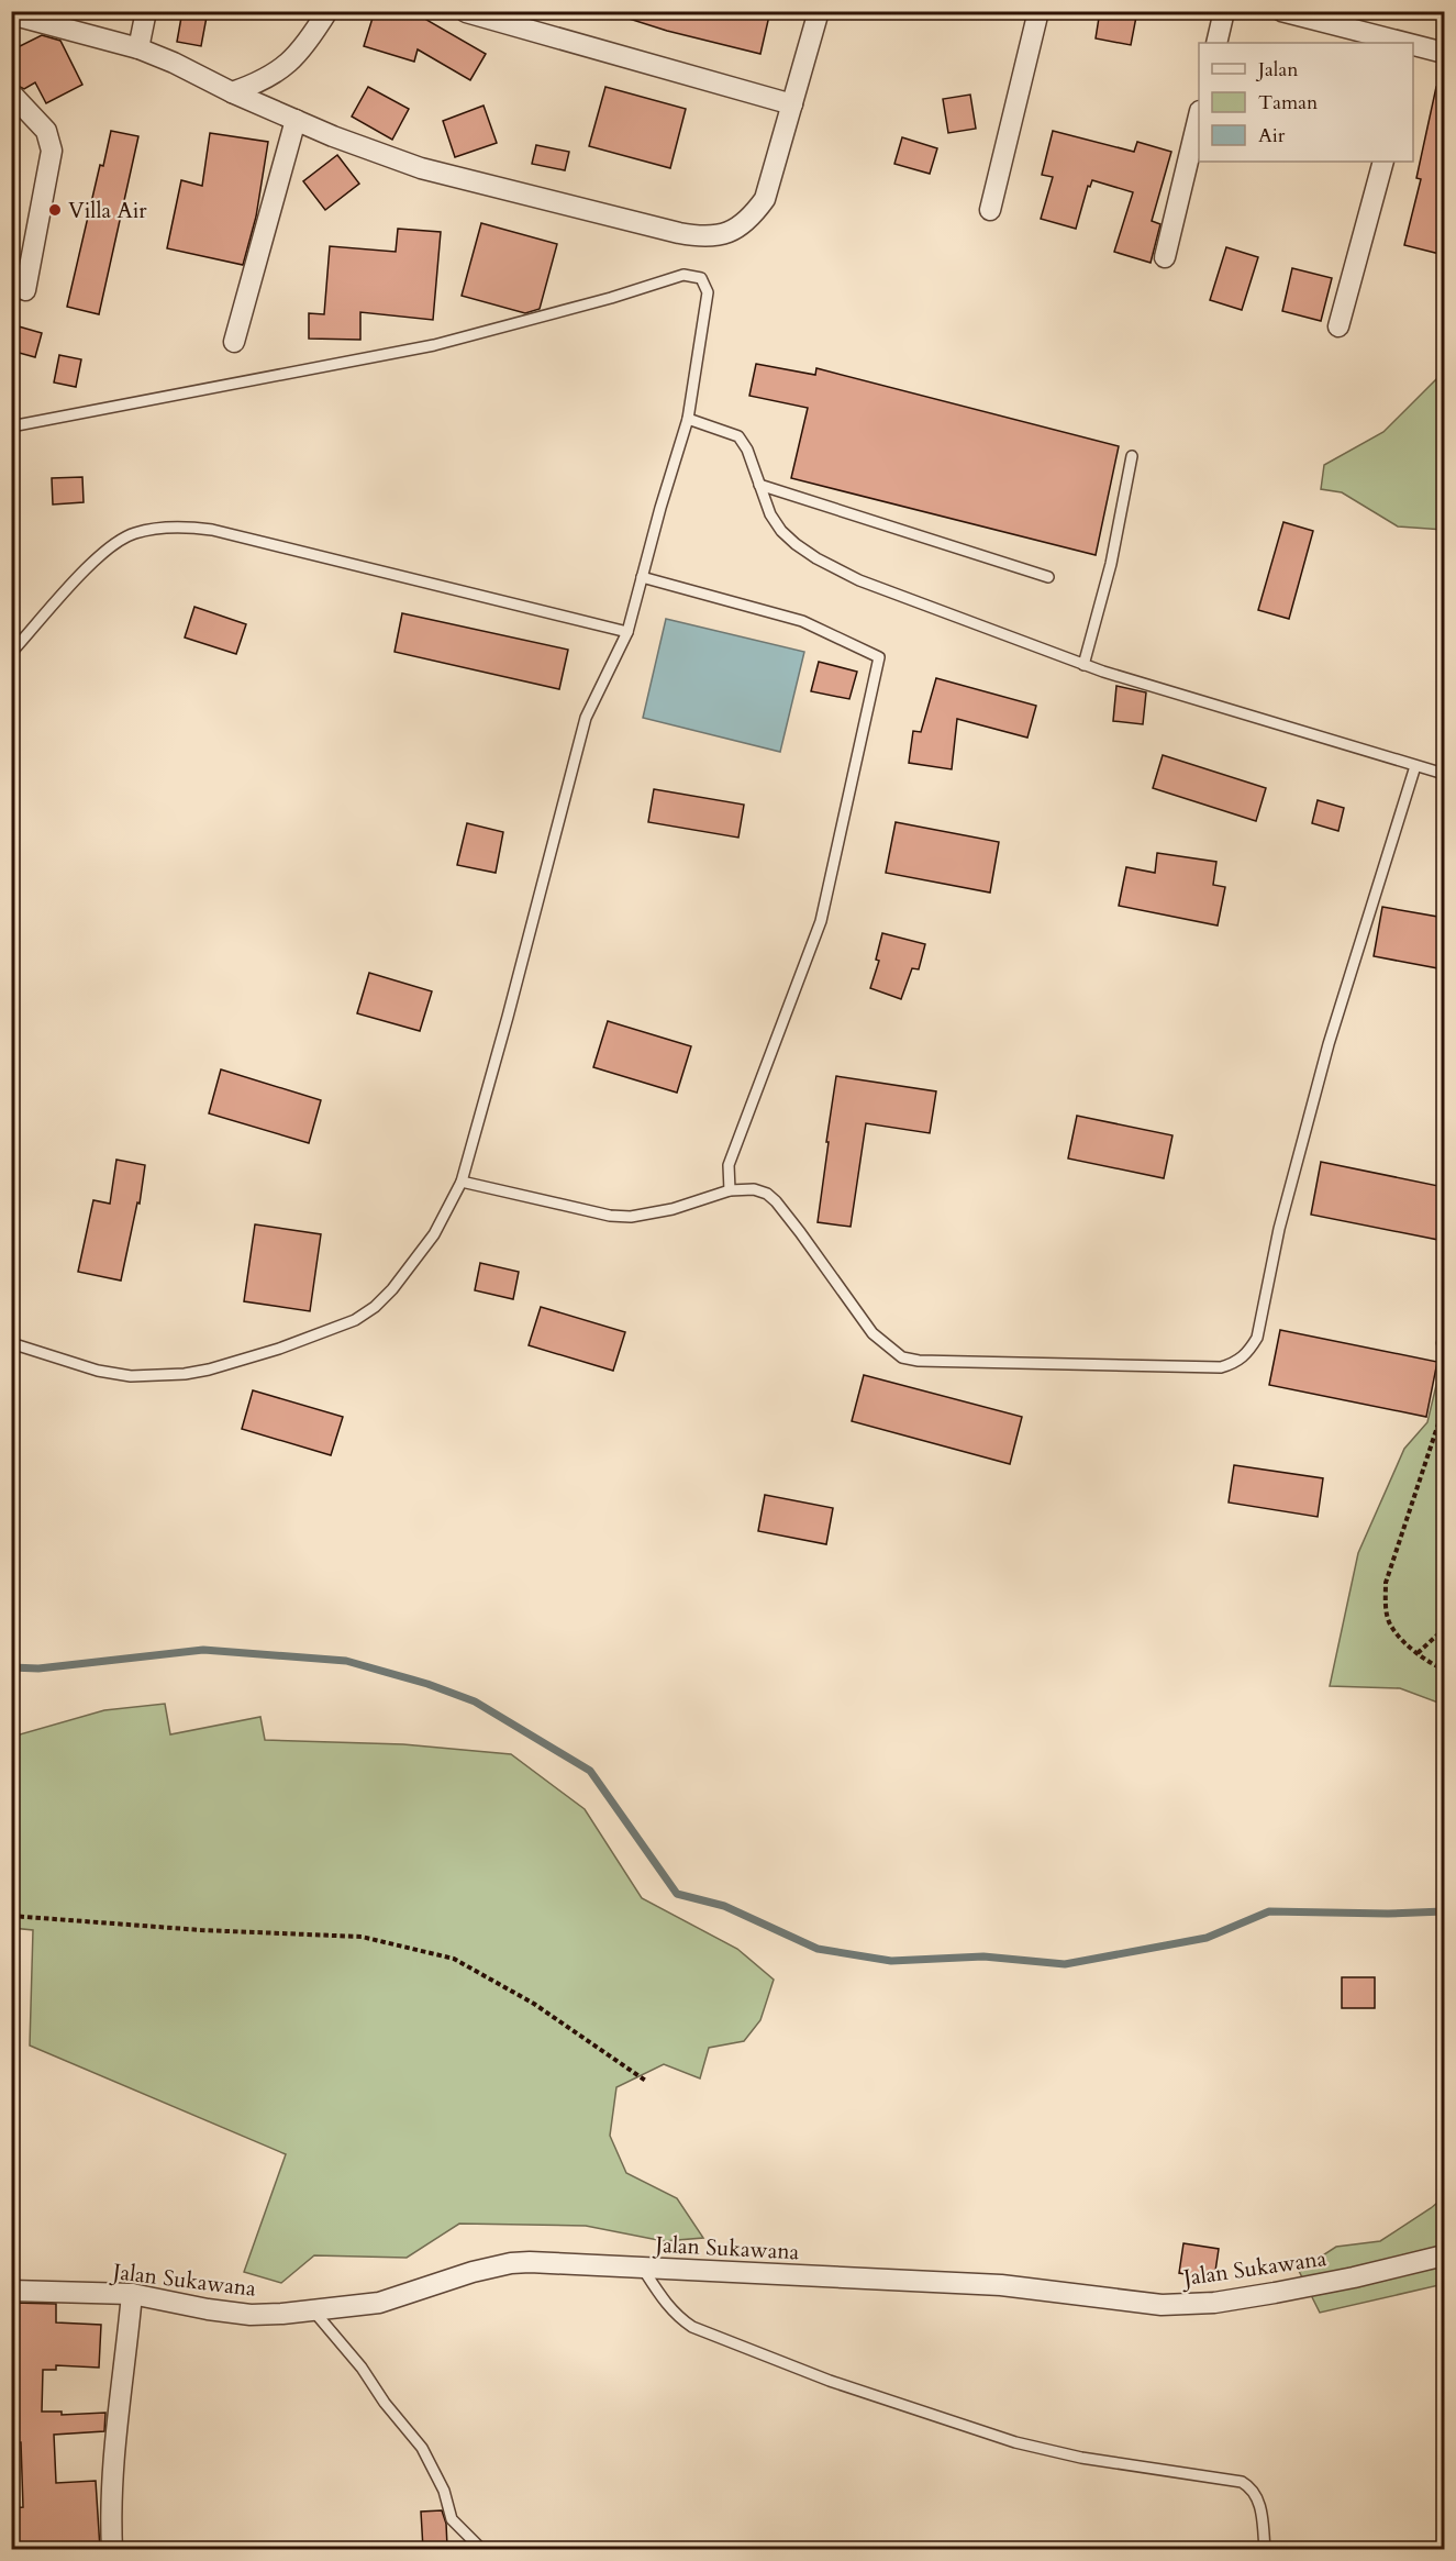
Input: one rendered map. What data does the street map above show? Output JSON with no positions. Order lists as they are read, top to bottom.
{
  "streets": {
    "street": ["Jalan Sukawana"]
  },
  "places": ["Villa Air"],
  "legend": ["Jalan", "Taman", "Air"]
}
